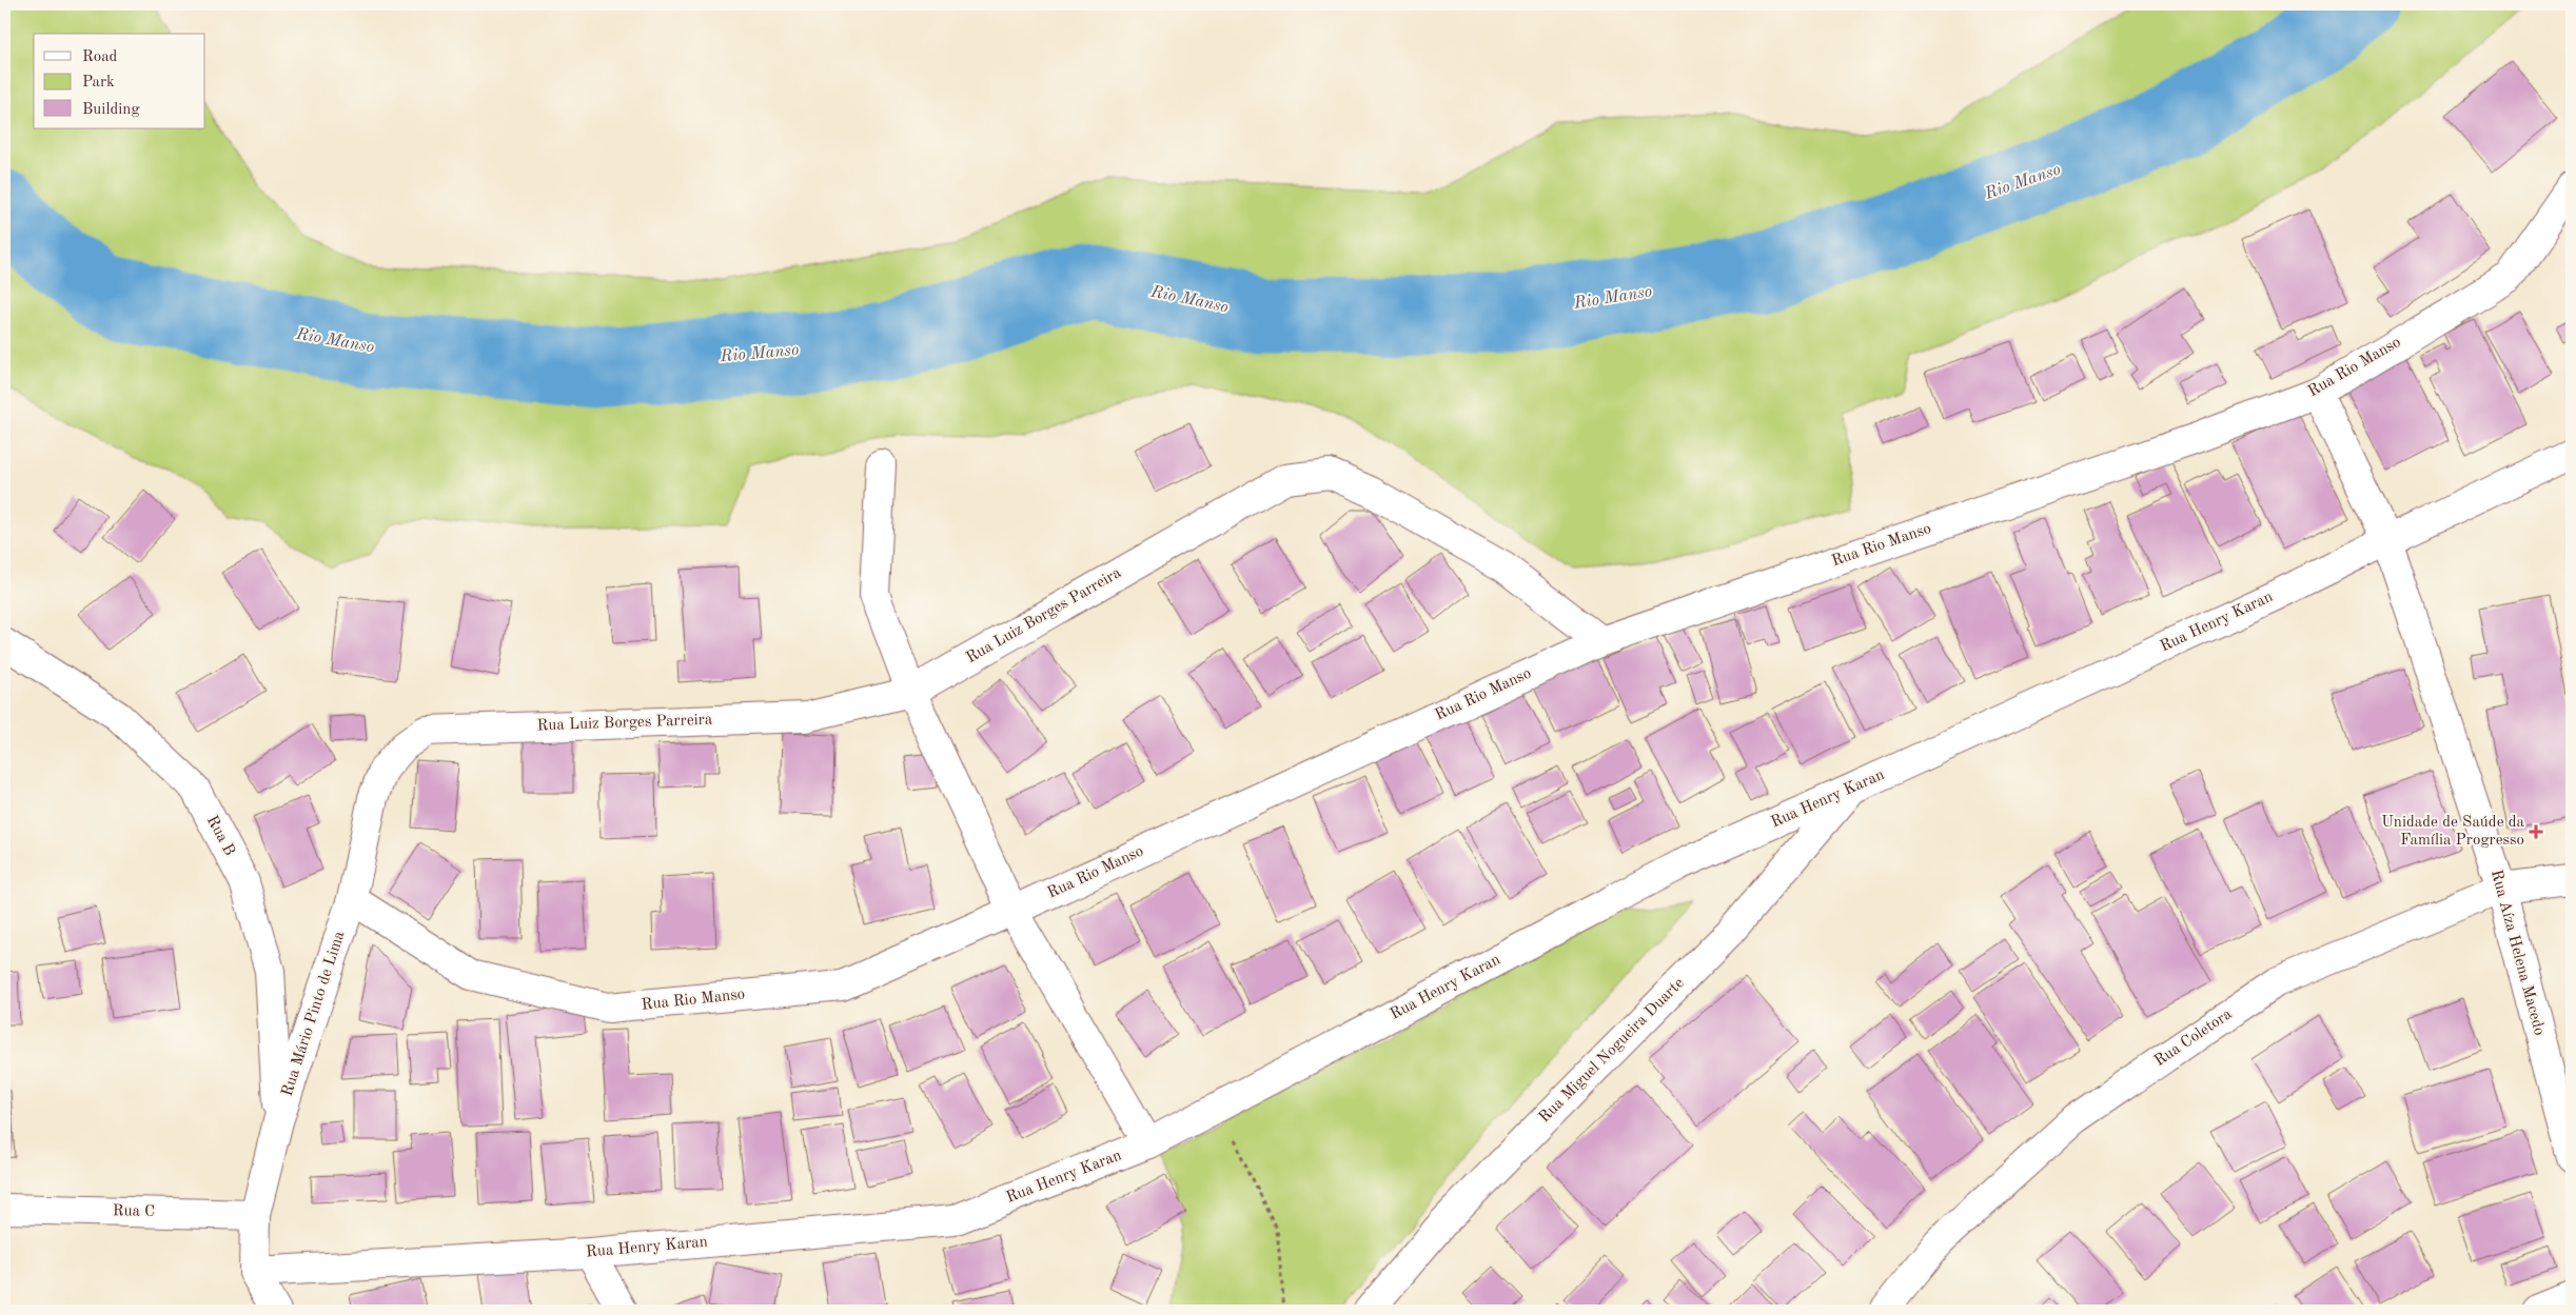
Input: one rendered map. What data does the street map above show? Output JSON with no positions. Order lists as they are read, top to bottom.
{
  "streets": {
    "street": [
      "Rua Rio Manso",
      "Rua Luiz Borges Parreira",
      "Rua Henry Karan",
      "Rua B",
      "Rua Aíza Helena Macedo",
      "Rua Mário Pinto de Lima",
      "Rua Coletora",
      "Rua Miguel Nogueira Duarte",
      "Rua C"
    ]
  },
  "crossings": [
    ["Rua Rio Manso", "Rua Luiz Borges Parreira"],
    ["Rua Rio Manso", "Rua Aíza Helena Macedo"],
    ["Rua Rio Manso", "Rua Mário Pinto de Lima"],
    ["Rua Luiz Borges Parreira", "Rua Mário Pinto de Lima"],
    ["Rua Henry Karan", "Rua Aíza Helena Macedo"],
    ["Rua Henry Karan", "Rua Mário Pinto de Lima"],
    ["Rua Henry Karan", "Rua Miguel Nogueira Duarte"],
    ["Rua B", "Rua Mário Pinto de Lima"],
    ["Rua Aíza Helena Macedo", "Rua Coletora"],
    ["Rua Mário Pinto de Lima", "Rua C"]
  ],
  "water": ["Rio Manso"],
  "places": {
    "health": ["Unidade de Saúde da Família Progresso"]
  },
  "legend": ["Road", "Park", "Building"]
}
